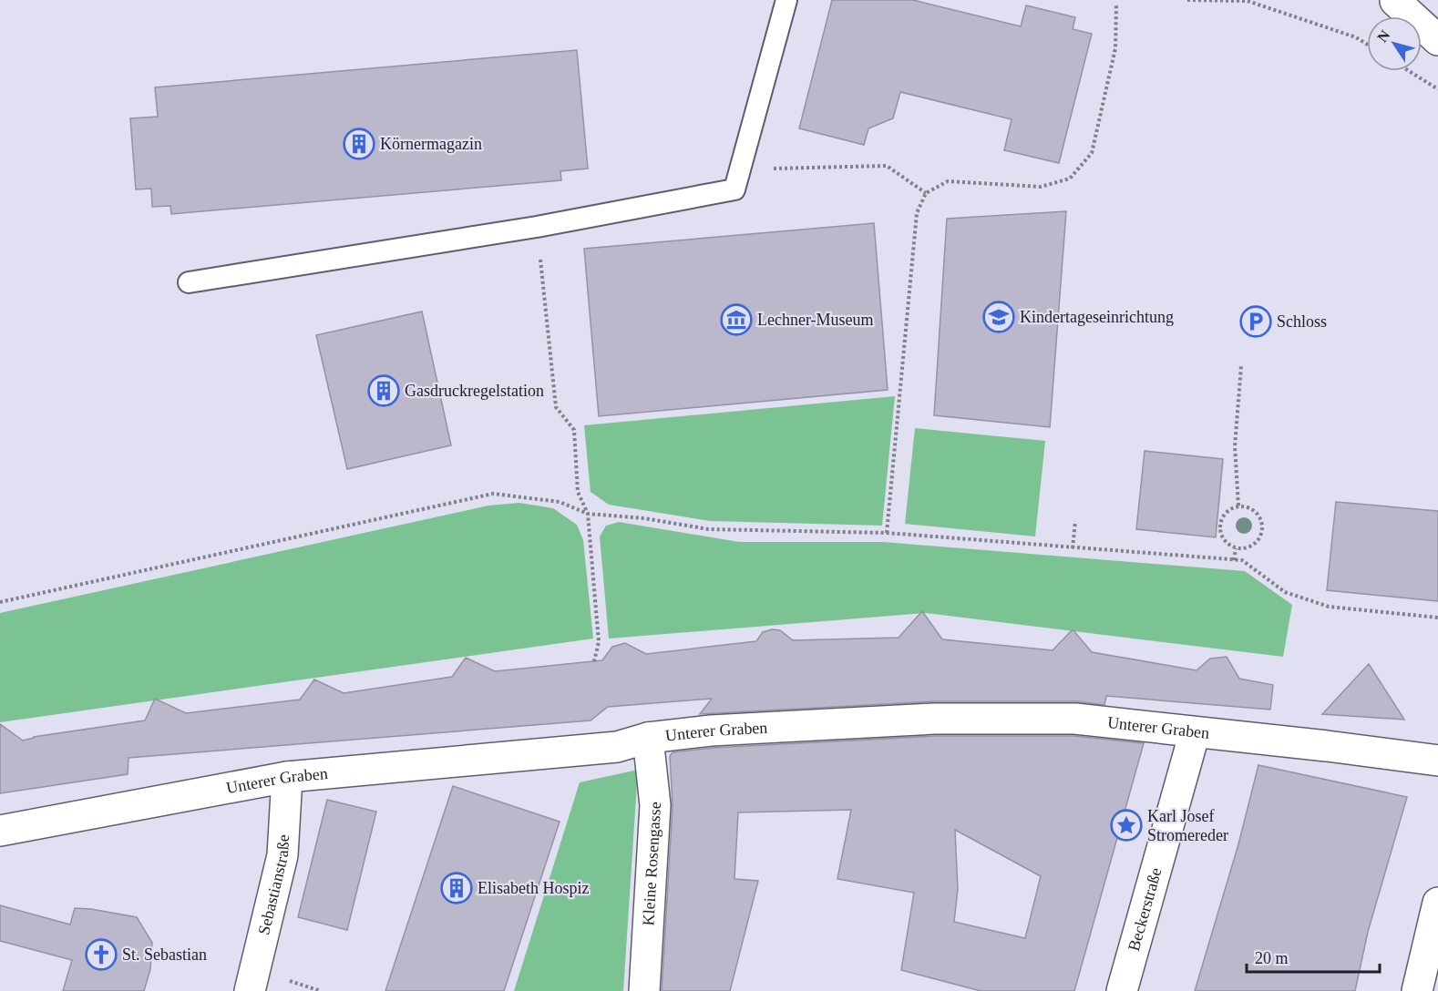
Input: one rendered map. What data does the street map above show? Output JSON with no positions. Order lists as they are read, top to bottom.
{
  "streets": {
    "street": [
      "Unterer Graben",
      "Kleine Rosengasse",
      "Sebastianstraße",
      "Beckerstraße"
    ]
  },
  "crossings": [
    ["Unterer Graben", "Kleine Rosengasse"],
    ["Unterer Graben", "Sebastianstraße"],
    ["Unterer Graben", "Beckerstraße"]
  ],
  "places": {
    "building": ["Körnermagazin", "Gasdruckregelstation", "Elisabeth Hospiz"],
    "school or university": ["Kindertageseinrichtung"],
    "museum": ["Lechner-Museum"],
    "parking": ["Schloss"],
    "place": ["Karl Josef Stromereder"],
    "church": ["St. Sebastian"]
  },
  "scale_bar": "20 m",
  "north": "top left"
}
